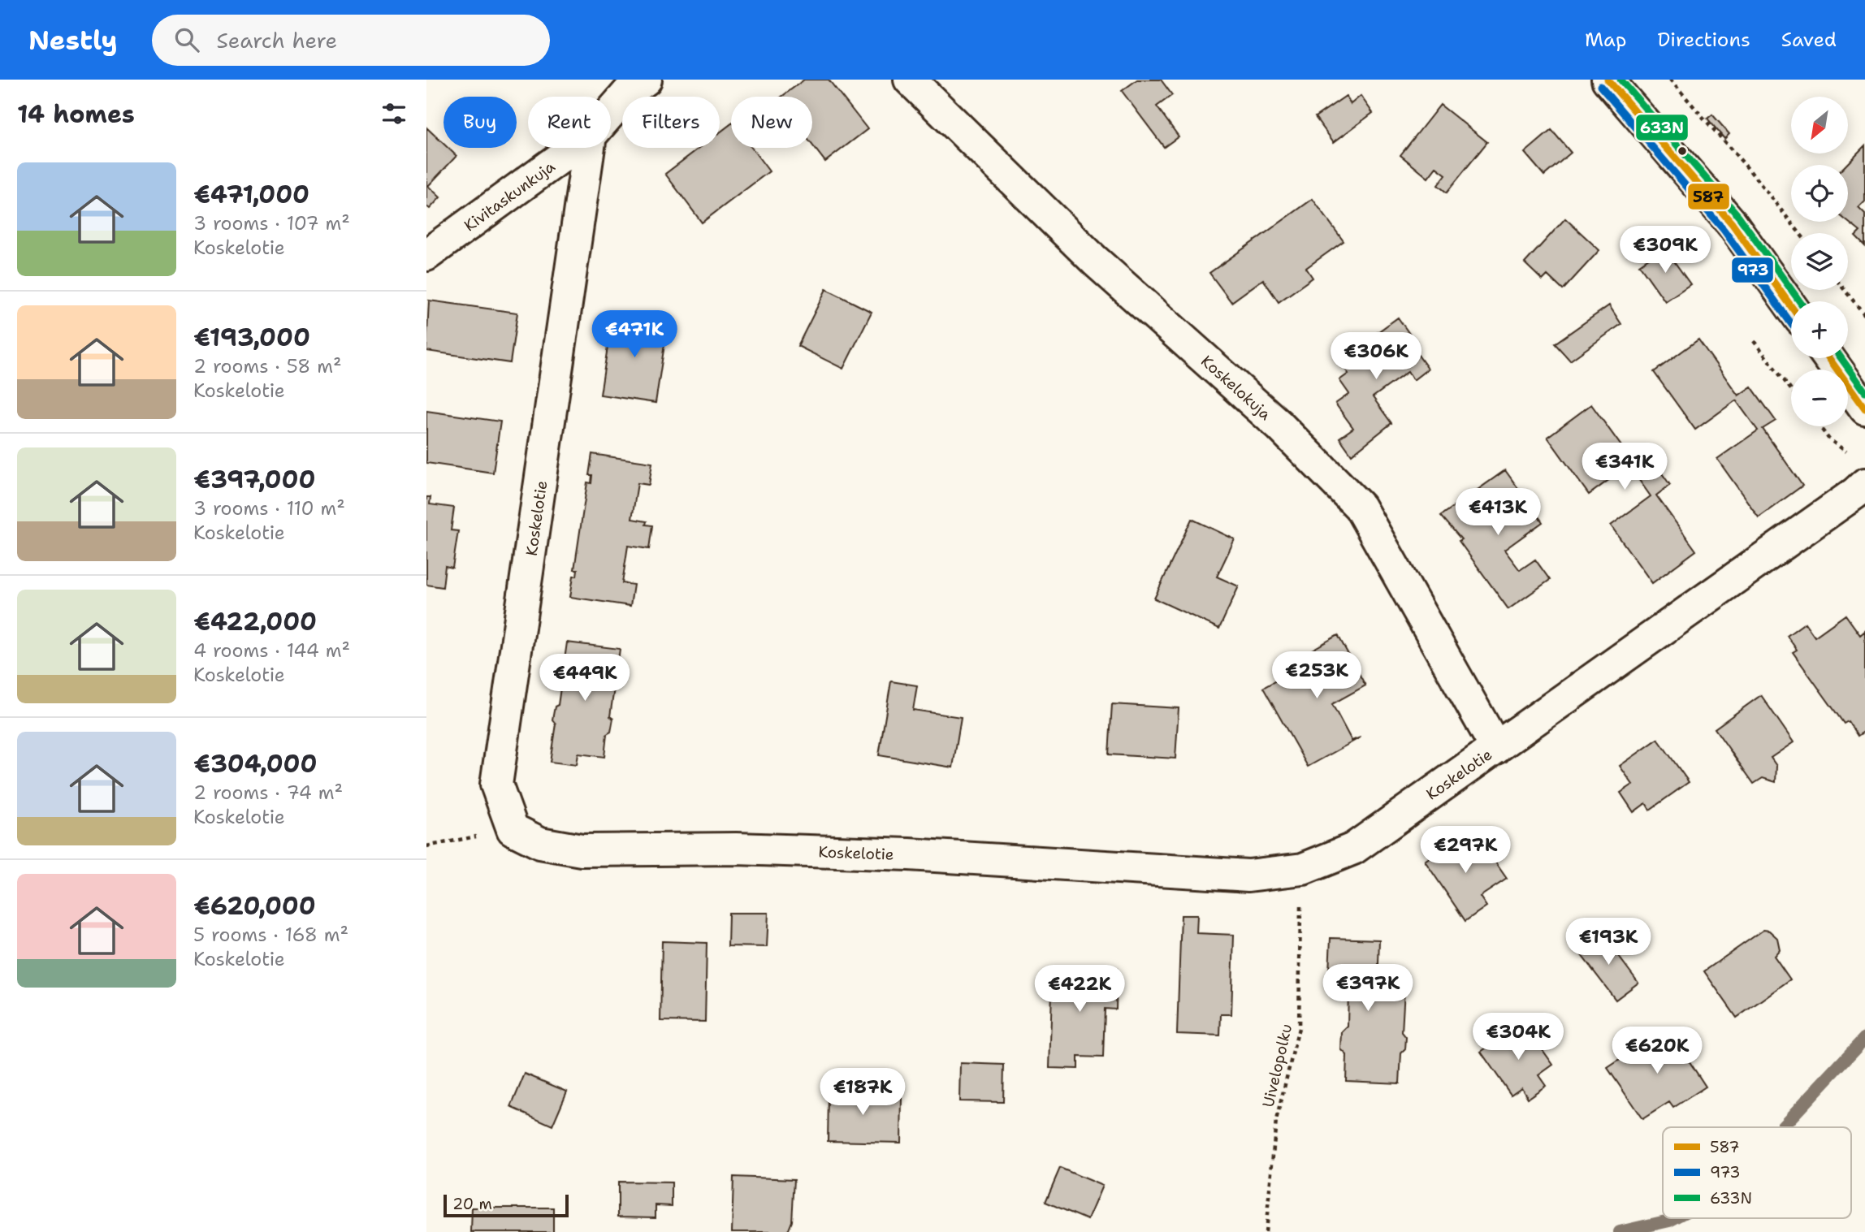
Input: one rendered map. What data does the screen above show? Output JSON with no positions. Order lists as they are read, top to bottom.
{
  "streets": {
    "street": ["Kivitaskunkuja", "Koskelokuja", "Koskelotie"],
    "path": ["Uivelopolku"]
  },
  "crossings": [
    ["Koskelokuja", "Koskelotie"],
    ["Koskelotie", "Uivelopolku"]
  ],
  "lines": ["transit line 587", "transit line 633N", "transit line 973"],
  "legend": ["587", "973", "633N"],
  "scale_bar": "20 m",
  "north": "bottom left",
  "page": {
    "header": "Nestly",
    "search": "Search here",
    "nav": ["Map", "Directions", "Saved"],
    "heading": "14 homes",
    "map_buttons": ["+", "−"],
    "chip": [
      "Buy",
      "Rent",
      "Filters",
      "New"
    ],
    "list": [
      {
        "name": "€471,000",
        "note": "3 rooms · 107 m² · Koskelotie"
      },
      {
        "name": "€193,000",
        "note": "2 rooms · 58 m² · Koskelotie"
      },
      {
        "name": "€397,000",
        "note": "3 rooms · 110 m² · Koskelotie"
      },
      {
        "name": "€422,000",
        "note": "4 rooms · 144 m² · Koskelotie"
      },
      {
        "name": "€304,000",
        "note": "2 rooms · 74 m² · Koskelotie"
      },
      {
        "name": "€620,000",
        "note": "5 rooms · 168 m² · Koskelotie"
      }
    ],
    "price": [
      "€309K",
      "€471K",
      "€306K",
      "€341K",
      "€413K",
      "€253K",
      "€449K",
      "€297K",
      "€193K",
      "€397K",
      "€422K",
      "€304K",
      "€620K",
      "€187K"
    ],
    "scale": "20 m"
  }
}
